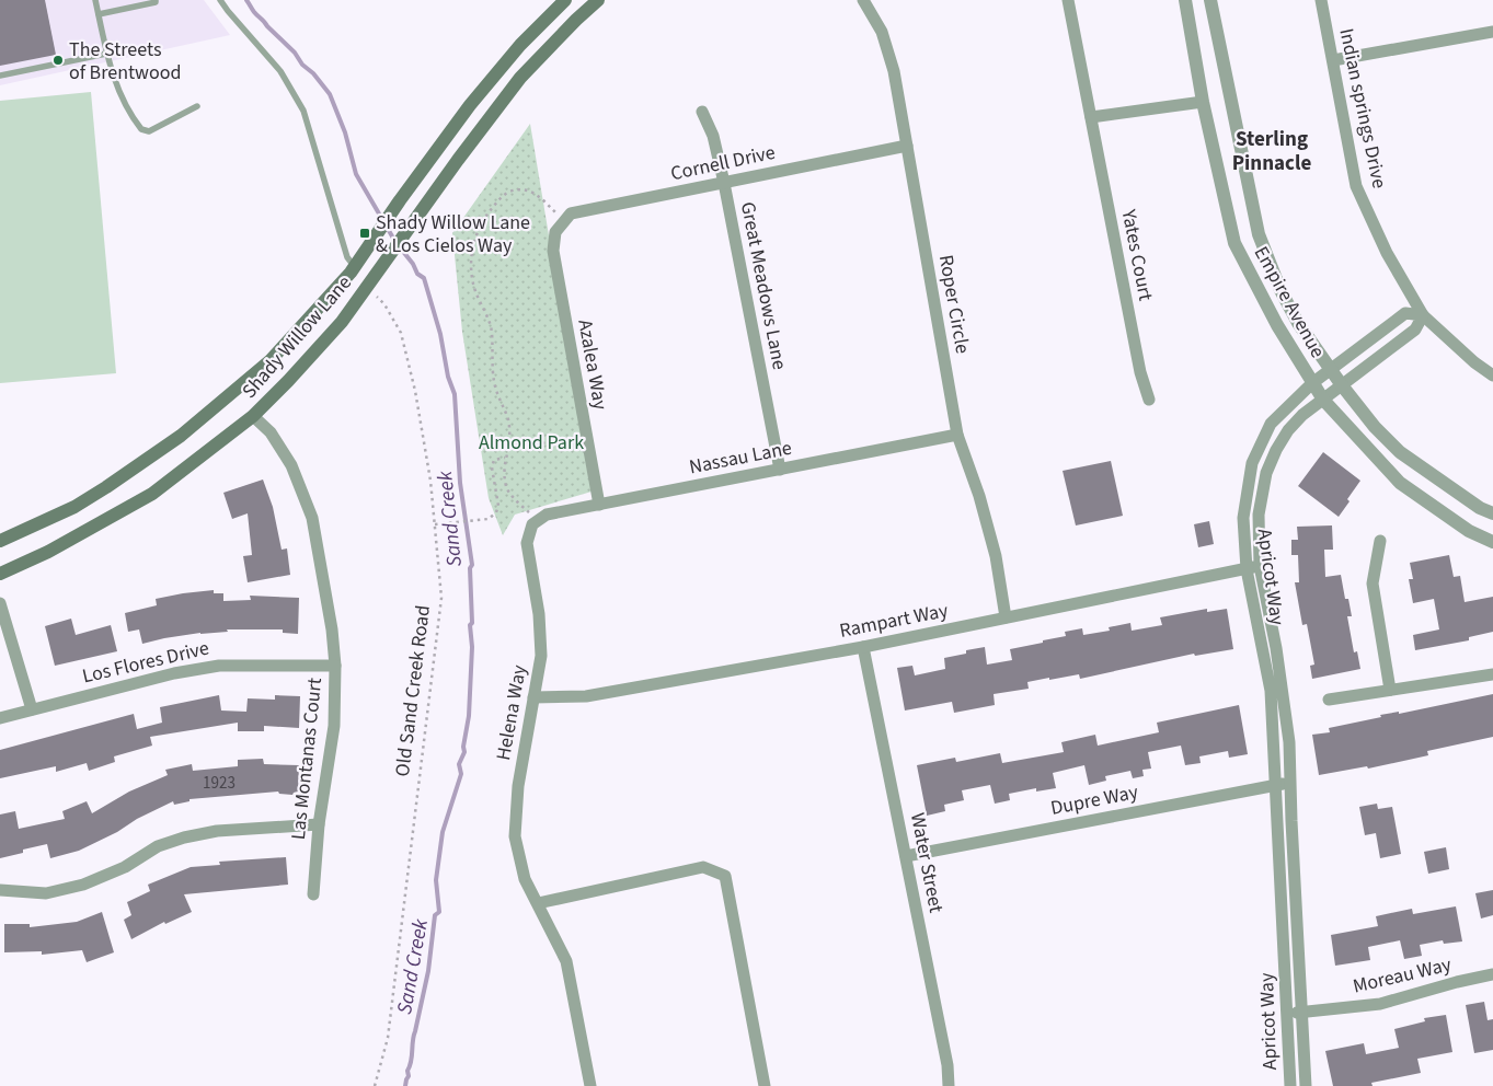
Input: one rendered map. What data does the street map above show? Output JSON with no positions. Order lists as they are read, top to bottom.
{
  "streets": {
    "main road": ["Shady Willow Lane"],
    "street": [
      "Indian springs Drive",
      "Cornell Drive",
      "Yates Court",
      "Great Meadows Lane",
      "Empire Avenue",
      "Roper Circle",
      "Azalea Way",
      "Nassau Lane",
      "Apricot Way",
      "Rampart Way",
      "Los Flores Drive",
      "Helena Way",
      "Las Montanas Court",
      "Dupre Way",
      "Water Street",
      "Moreau Way"
    ],
    "path": ["Old Sand Creek Road"]
  },
  "crossings": [
    ["Indian springs Drive", "Apricot Way"],
    ["Cornell Drive", "Great Meadows Lane"],
    ["Cornell Drive", "Roper Circle"],
    ["Cornell Drive", "Azalea Way"],
    ["Great Meadows Lane", "Nassau Lane"],
    ["Empire Avenue", "Apricot Way"],
    ["Roper Circle", "Nassau Lane"],
    ["Roper Circle", "Rampart Way"],
    ["Shady Willow Lane", "Las Montanas Court"],
    ["Azalea Way", "Nassau Lane"],
    ["Nassau Lane", "Helena Way"],
    ["Apricot Way", "Rampart Way"],
    ["Apricot Way", "Dupre Way"],
    ["Apricot Way", "Moreau Way"],
    ["Rampart Way", "Helena Way"],
    ["Rampart Way", "Water Street"],
    ["Los Flores Drive", "Las Montanas Court"],
    ["Dupre Way", "Water Street"]
  ],
  "districts": ["Sterling Pinnacle"],
  "water": ["Sand Creek"],
  "parks": ["Almond Park"],
  "places": {
    "other": ["The Streets of Brentwood"],
    "transit": ["Shady Willow Lane & Los Cielos Way"]
  },
  "house_numbers": ["1923"]
}
